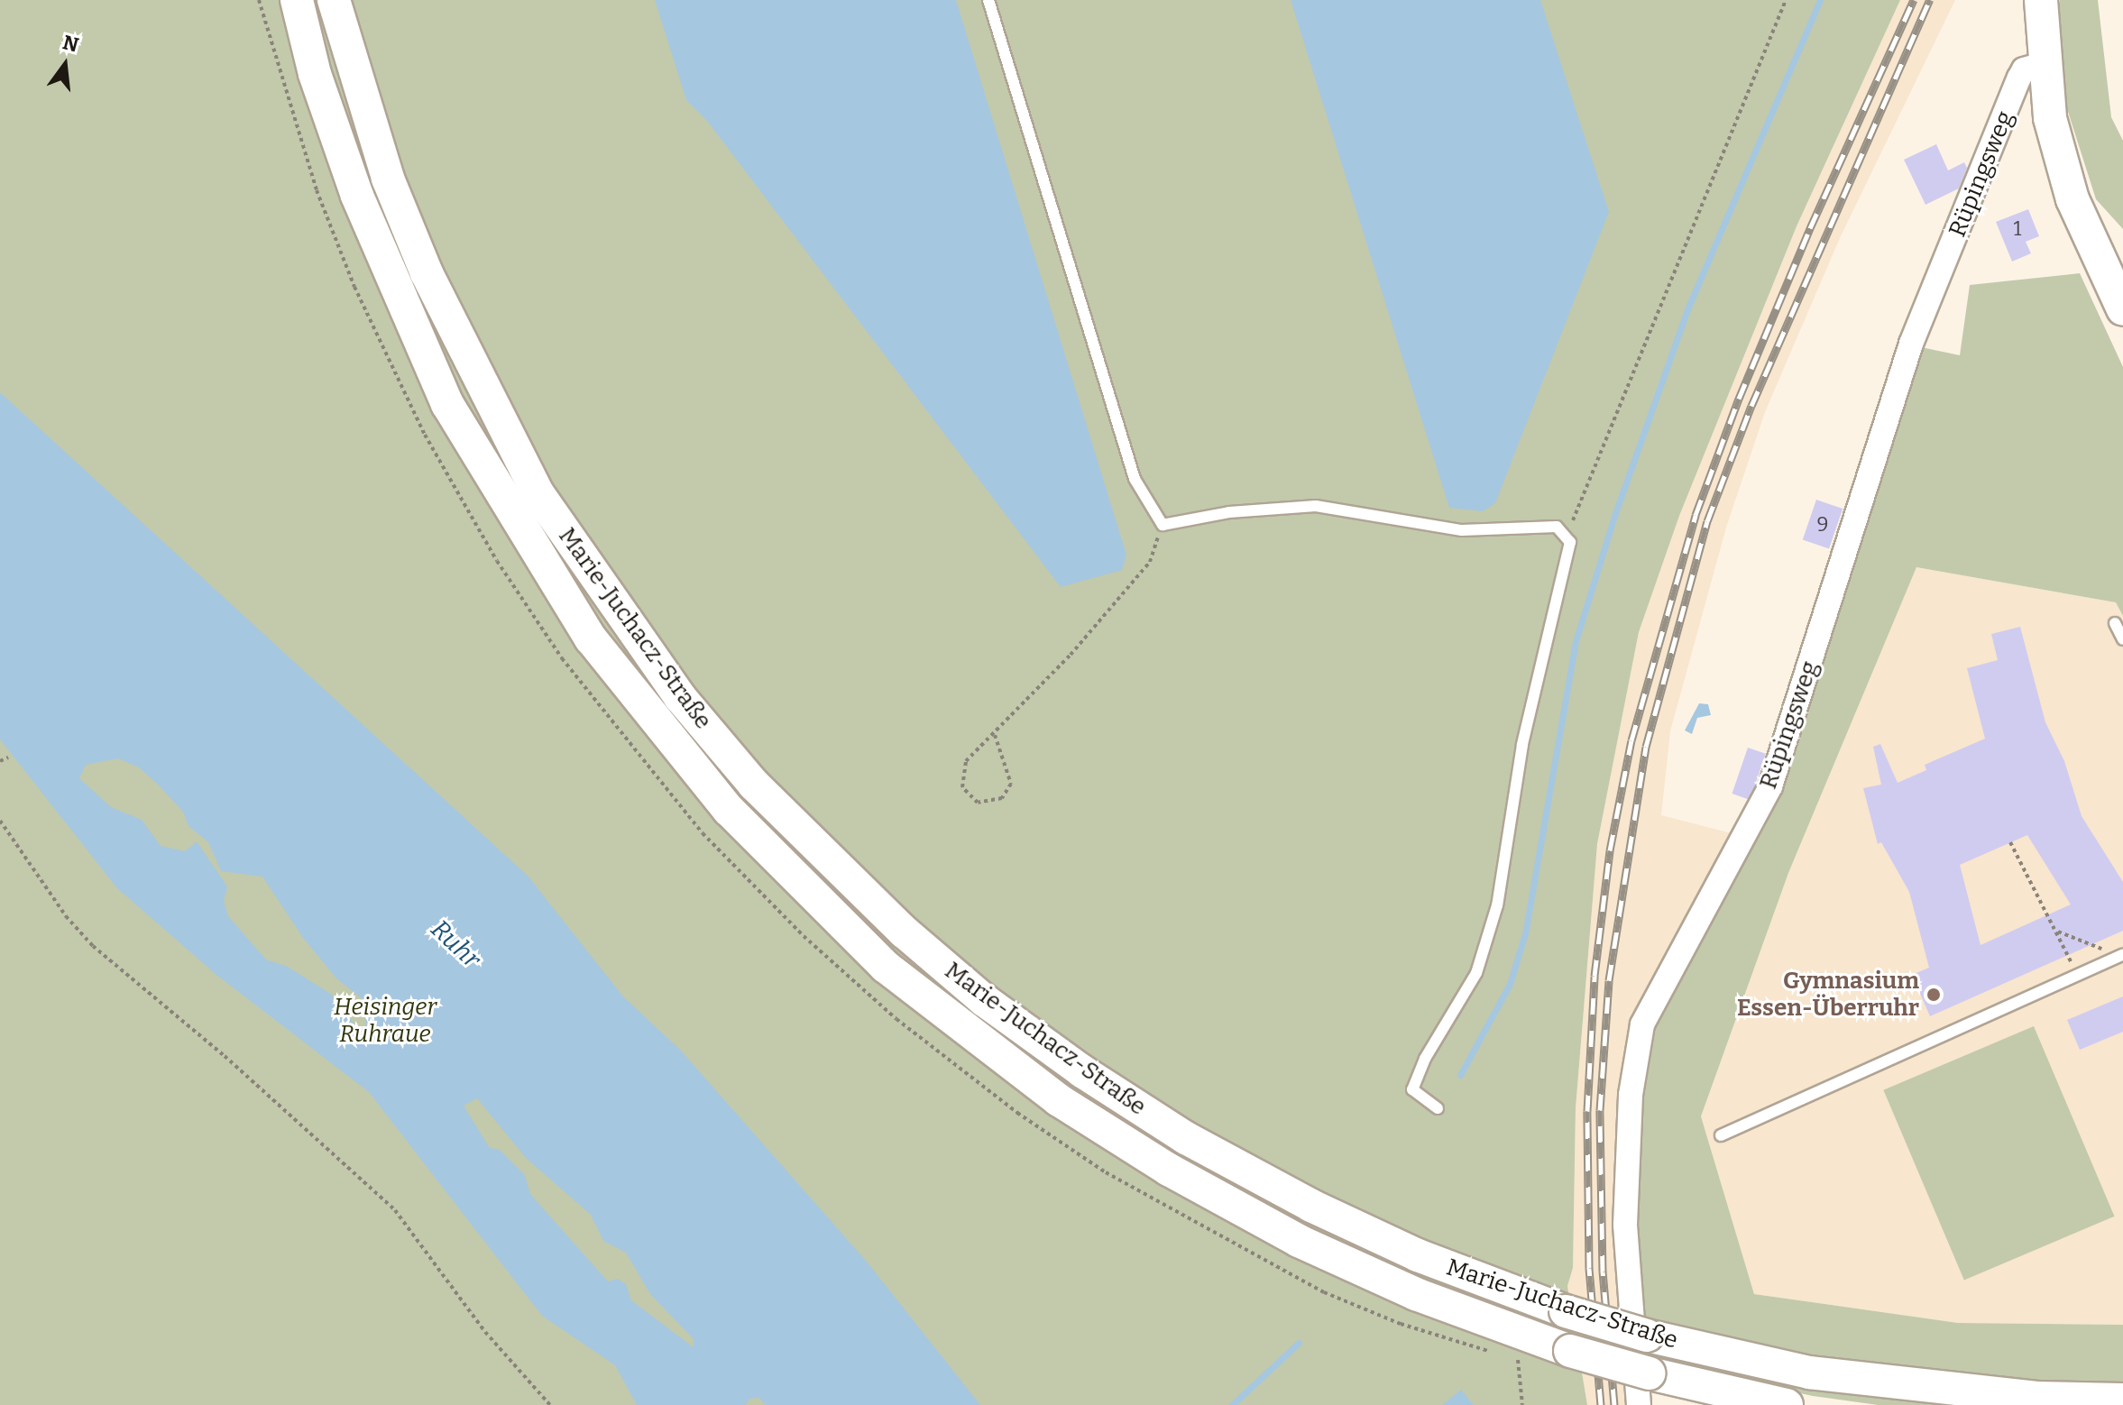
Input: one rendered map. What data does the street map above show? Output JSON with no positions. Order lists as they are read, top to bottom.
{
  "streets": {
    "main road": ["Marie-Juchacz-Straße"],
    "street": ["Rüpingsweg"]
  },
  "water": ["Ruhr"],
  "parks": ["Heisinger Ruhraue"],
  "places": ["Gymnasium Essen-Überruhr"],
  "house_numbers": ["1", "9"],
  "north": "top"
}
